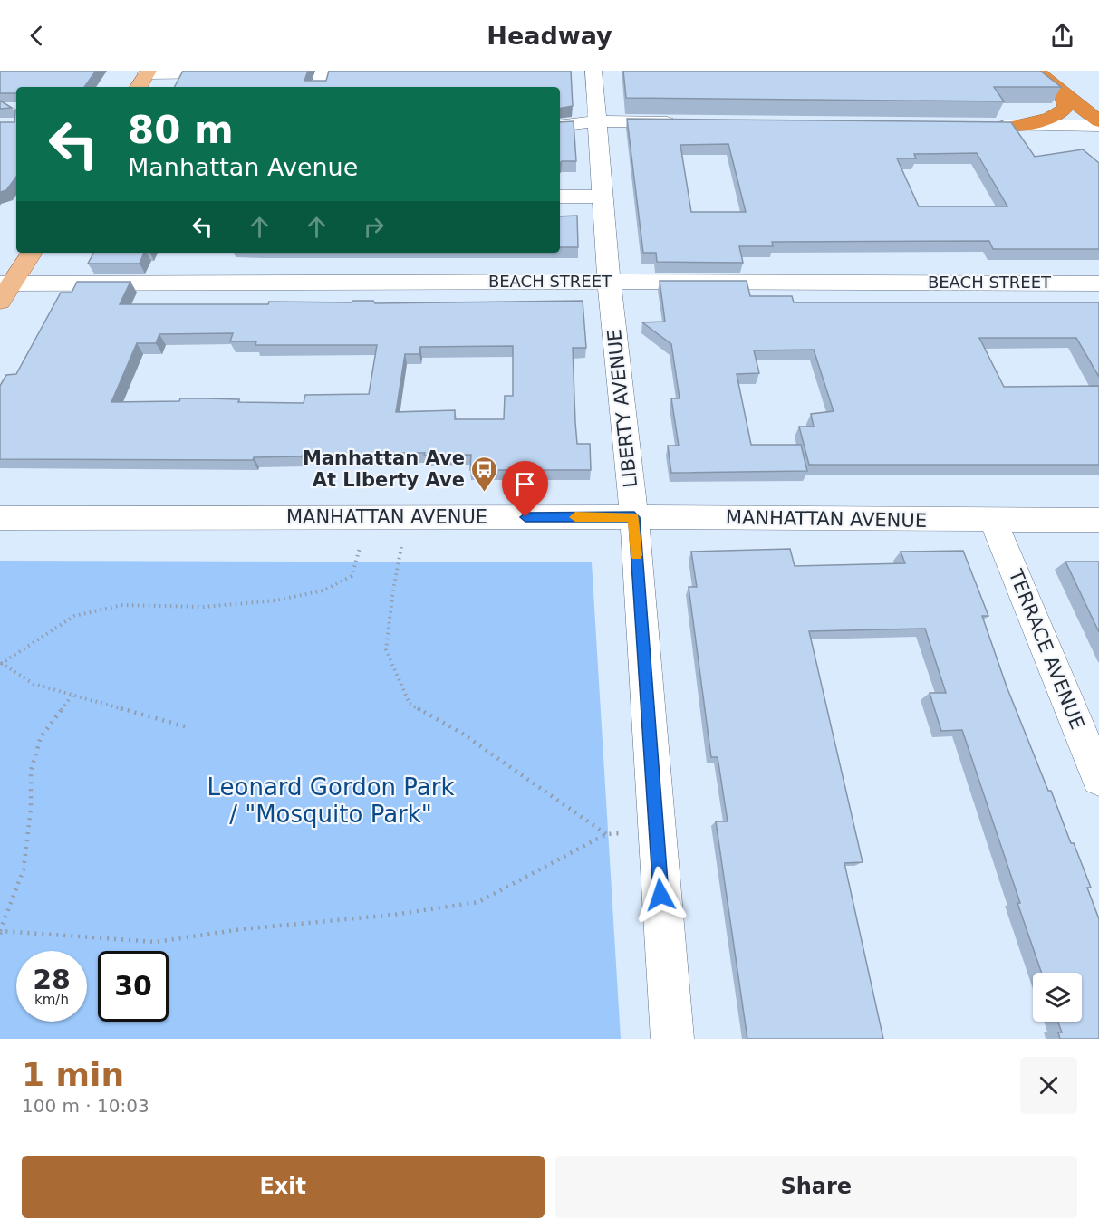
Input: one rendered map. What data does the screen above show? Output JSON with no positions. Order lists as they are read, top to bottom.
{
  "streets": {
    "street": [
      "BEACH STREET",
      "LIBERTY AVENUE",
      "MANHATTAN AVENUE",
      "TERRACE AVENUE"
    ]
  },
  "crossings": [
    ["BEACH STREET", "LIBERTY AVENUE"],
    ["LIBERTY AVENUE", "MANHATTAN AVENUE"],
    ["MANHATTAN AVENUE", "TERRACE AVENUE"]
  ],
  "parks": ["Leonard Gordon Park / \"Mosquito Park\""],
  "places": {
    "bus stop": ["Manhattan Ave At Liberty Ave"]
  },
  "page": {
    "header": "Headway",
    "turn": ["80 m", "Manhattan Avenue"],
    "speed": "28 km/h",
    "limit": "30",
    "heading": ["1 min", "100 m · 10:03"],
    "buttons": ["Exit", "Share"]
  }
}
